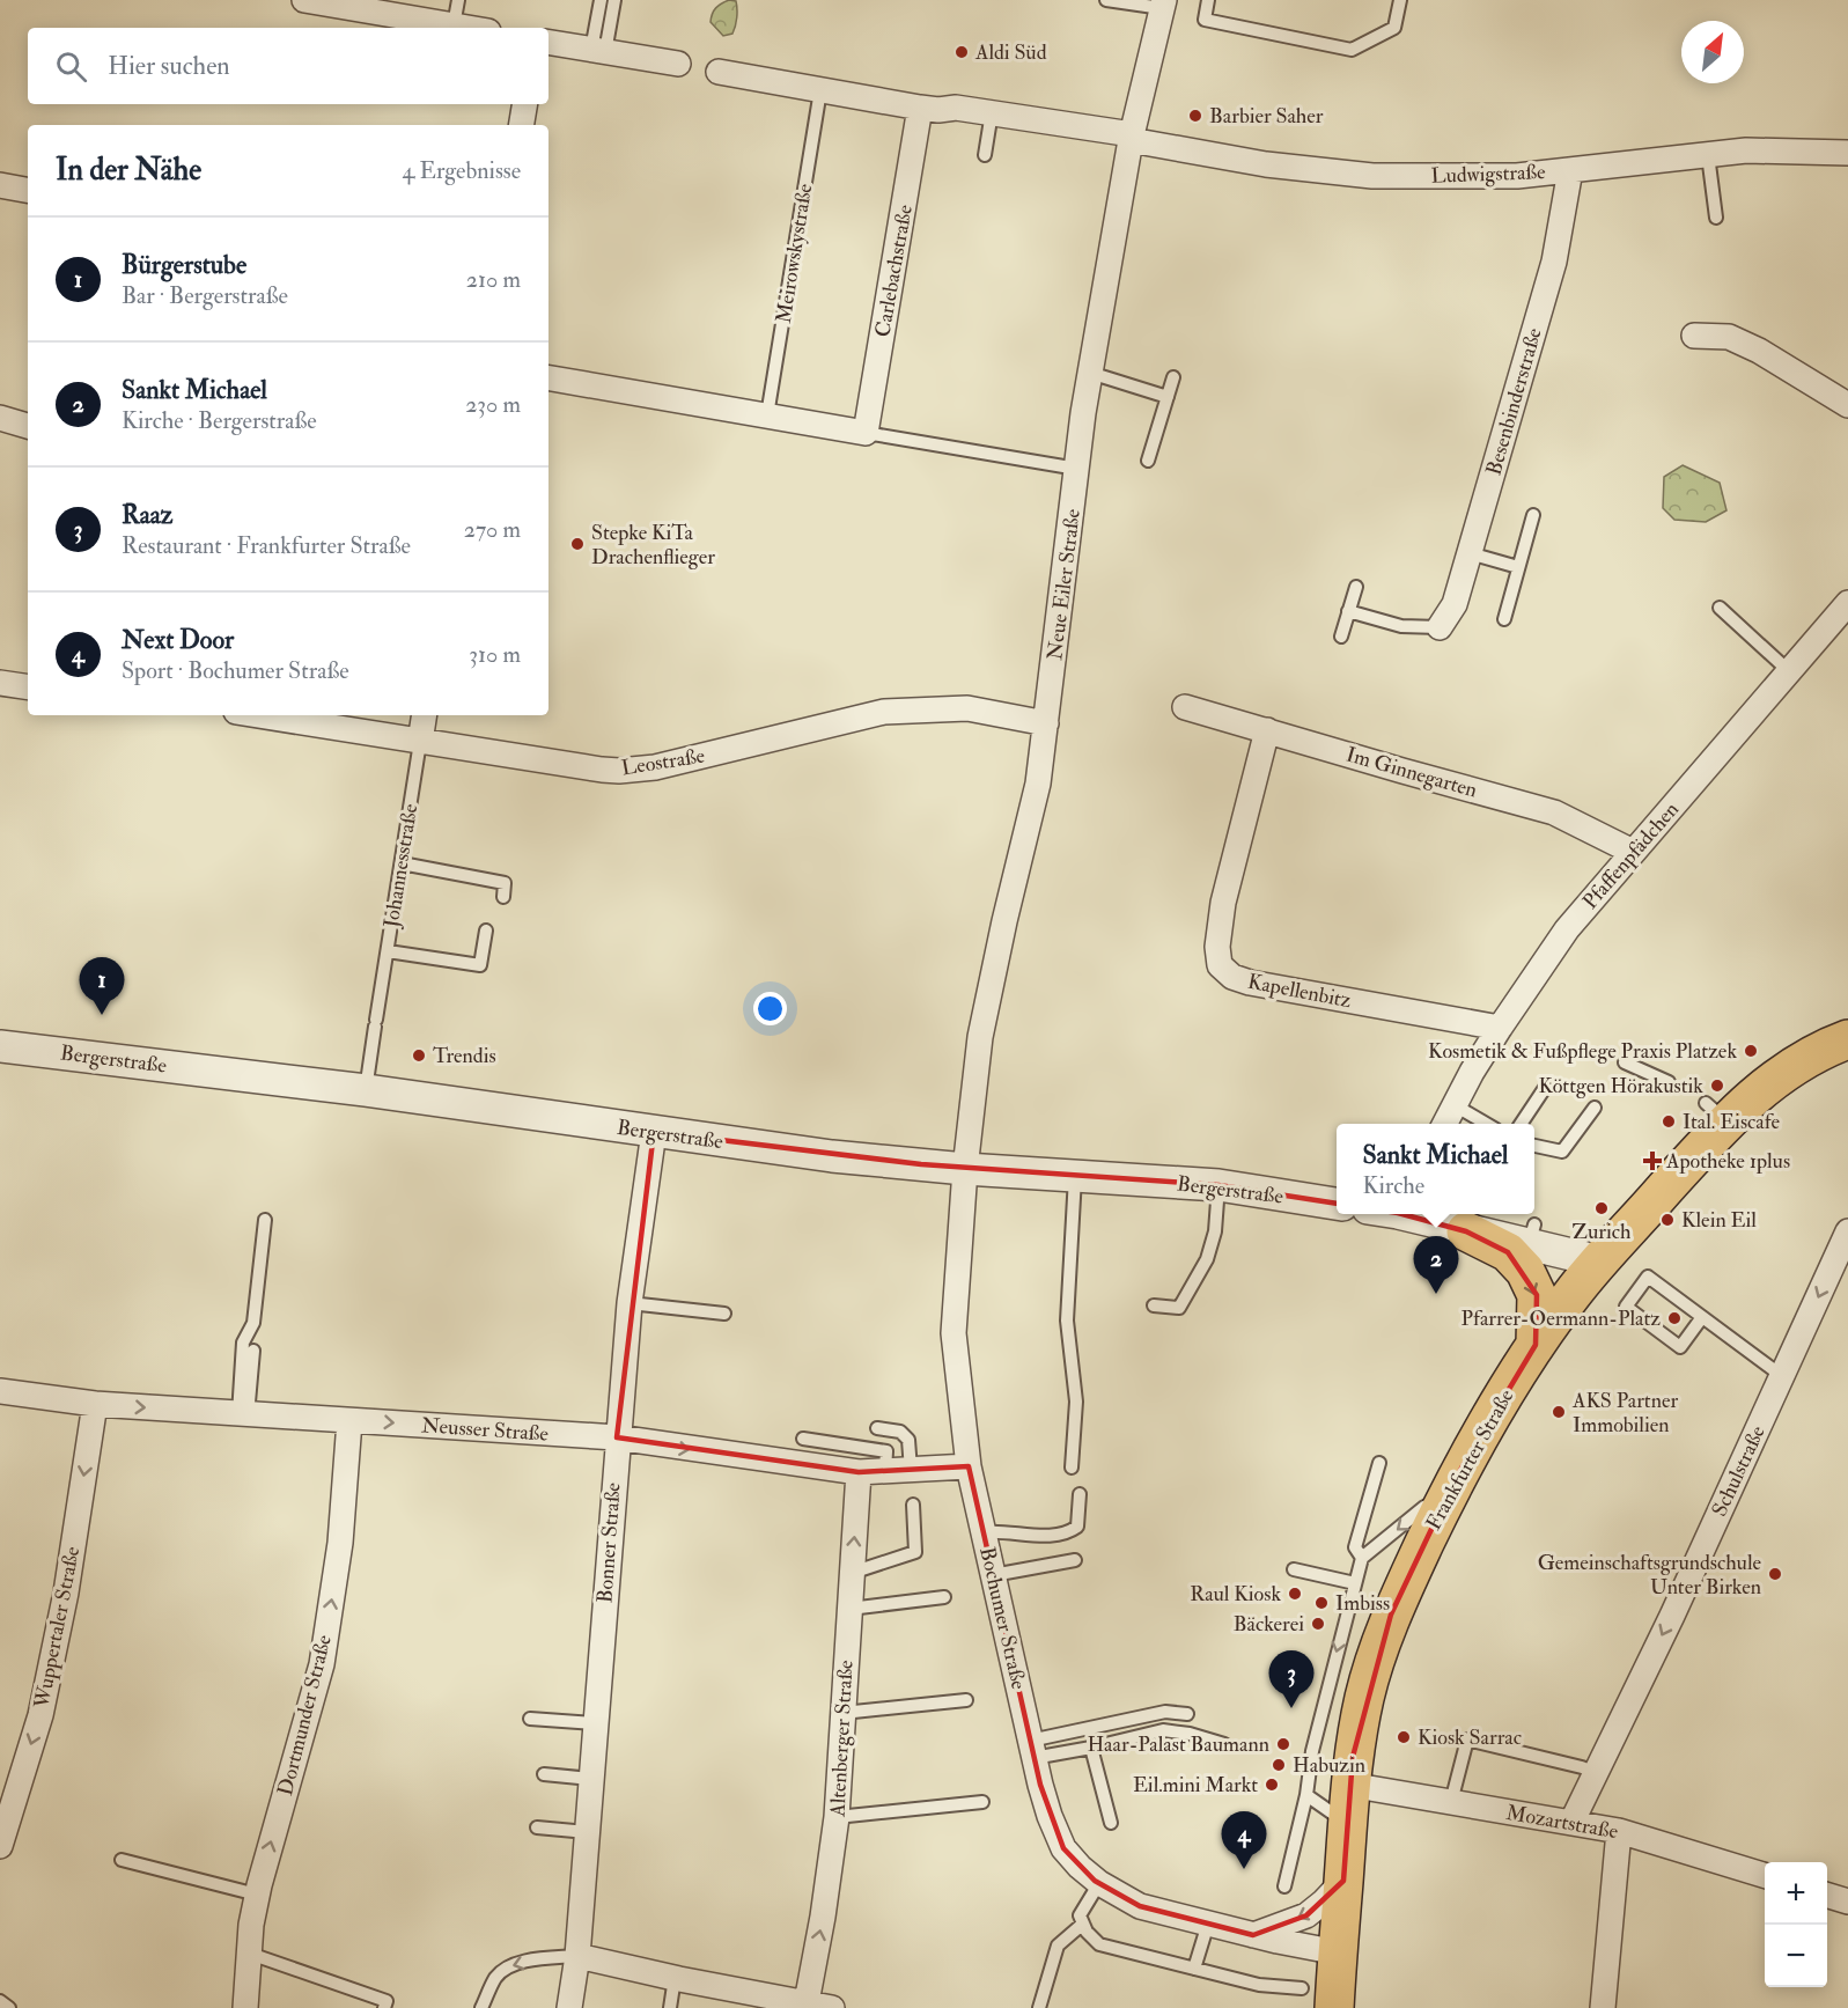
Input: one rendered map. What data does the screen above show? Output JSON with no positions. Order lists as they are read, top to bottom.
{
  "streets": {
    "main road": ["Frankfurter Straße"],
    "street": [
      "Ludwigstraße",
      "Carlebachstraße",
      "Besenbinderstraße",
      "Neue Eiler Straße",
      "Leostraße",
      "Im Ginnegarten",
      "Pfaffenpfädchen",
      "Johannesstraße",
      "Kapellenbitz",
      "Bergerstraße",
      "Neusser Straße",
      "Schulstraße",
      "Bonner Straße",
      "Bochumer Straße",
      "Wuppertaler Straße",
      "Dortmunder Straße",
      "Altenberger Straße",
      "Mozartstraße"
    ],
    "lane": ["Meirowskystraße"]
  },
  "crossings": [
    ["Ludwigstraße", "Besenbinderstraße"],
    ["Ludwigstraße", "Neue Eiler Straße"],
    ["Neue Eiler Straße", "Leostraße"],
    ["Neue Eiler Straße", "Bergerstraße"],
    ["Neue Eiler Straße", "Bochumer Straße"],
    ["Leostraße", "Johannesstraße"],
    ["Im Ginnegarten", "Pfaffenpfädchen"],
    ["Im Ginnegarten", "Kapellenbitz"],
    ["Pfaffenpfädchen", "Kapellenbitz"],
    ["Johannesstraße", "Bergerstraße"],
    ["Bergerstraße", "Bonner Straße"],
    ["Bergerstraße", "Bochumer Straße"],
    ["Neusser Straße", "Bonner Straße"],
    ["Neusser Straße", "Bochumer Straße"],
    ["Neusser Straße", "Wuppertaler Straße"],
    ["Neusser Straße", "Dortmunder Straße"],
    ["Neusser Straße", "Altenberger Straße"],
    ["Frankfurter Straße", "Bochumer Straße"],
    ["Frankfurter Straße", "Mozartstraße"],
    ["Schulstraße", "Mozartstraße"]
  ],
  "one_way": [
    "Neusser Straße",
    "Schulstraße",
    "Wuppertaler Straße",
    "Dortmunder Straße",
    "Altenberger Straße"
  ],
  "places": {
    "other": [
      "Aldi Süd",
      "Barbier Saher",
      "Stepke KiTa Drachenflieger",
      "Kosmetik & Fußpflege Praxis Platzek",
      "Trendis",
      "Köttgen Hörakustik",
      "Ital. Eiscafe",
      "Zurich",
      "Klein Eil",
      "Pfarrer-Oermann-Platz",
      "AKS Partner Immobilien",
      "Gemeinschaftsgrundschule Unter Birken",
      "Raul Kiosk",
      "Imbiss",
      "Bäckerei",
      "Kiosk Sarrac",
      "Haar-Palast Baumann",
      "Habuzin",
      "Eil.mini Markt"
    ],
    "health": ["Apotheke 1plus"]
  },
  "north": "top right",
  "page": {
    "search": "Hier suchen",
    "heading": ["In der Nähe", "4 Ergebnisse"],
    "list": [
      {
        "mark": "1",
        "name": "Bürgerstube",
        "note": "Bar · Bergerstraße",
        "value": "210 m"
      },
      {
        "mark": "2",
        "name": "Sankt Michael",
        "note": "Kirche · Bergerstraße",
        "value": "230 m"
      },
      {
        "mark": "3",
        "name": "Raaz",
        "note": "Restaurant · Frankfurter Straße",
        "value": "270 m"
      },
      {
        "mark": "4",
        "name": "Next Door",
        "note": "Sport · Bochumer Straße",
        "value": "310 m"
      }
    ],
    "pins": [
      "1",
      "2",
      "3",
      "4"
    ],
    "popup": ["Sankt Michael", "Kirche"],
    "map_buttons": ["+", "−"]
  }
}
